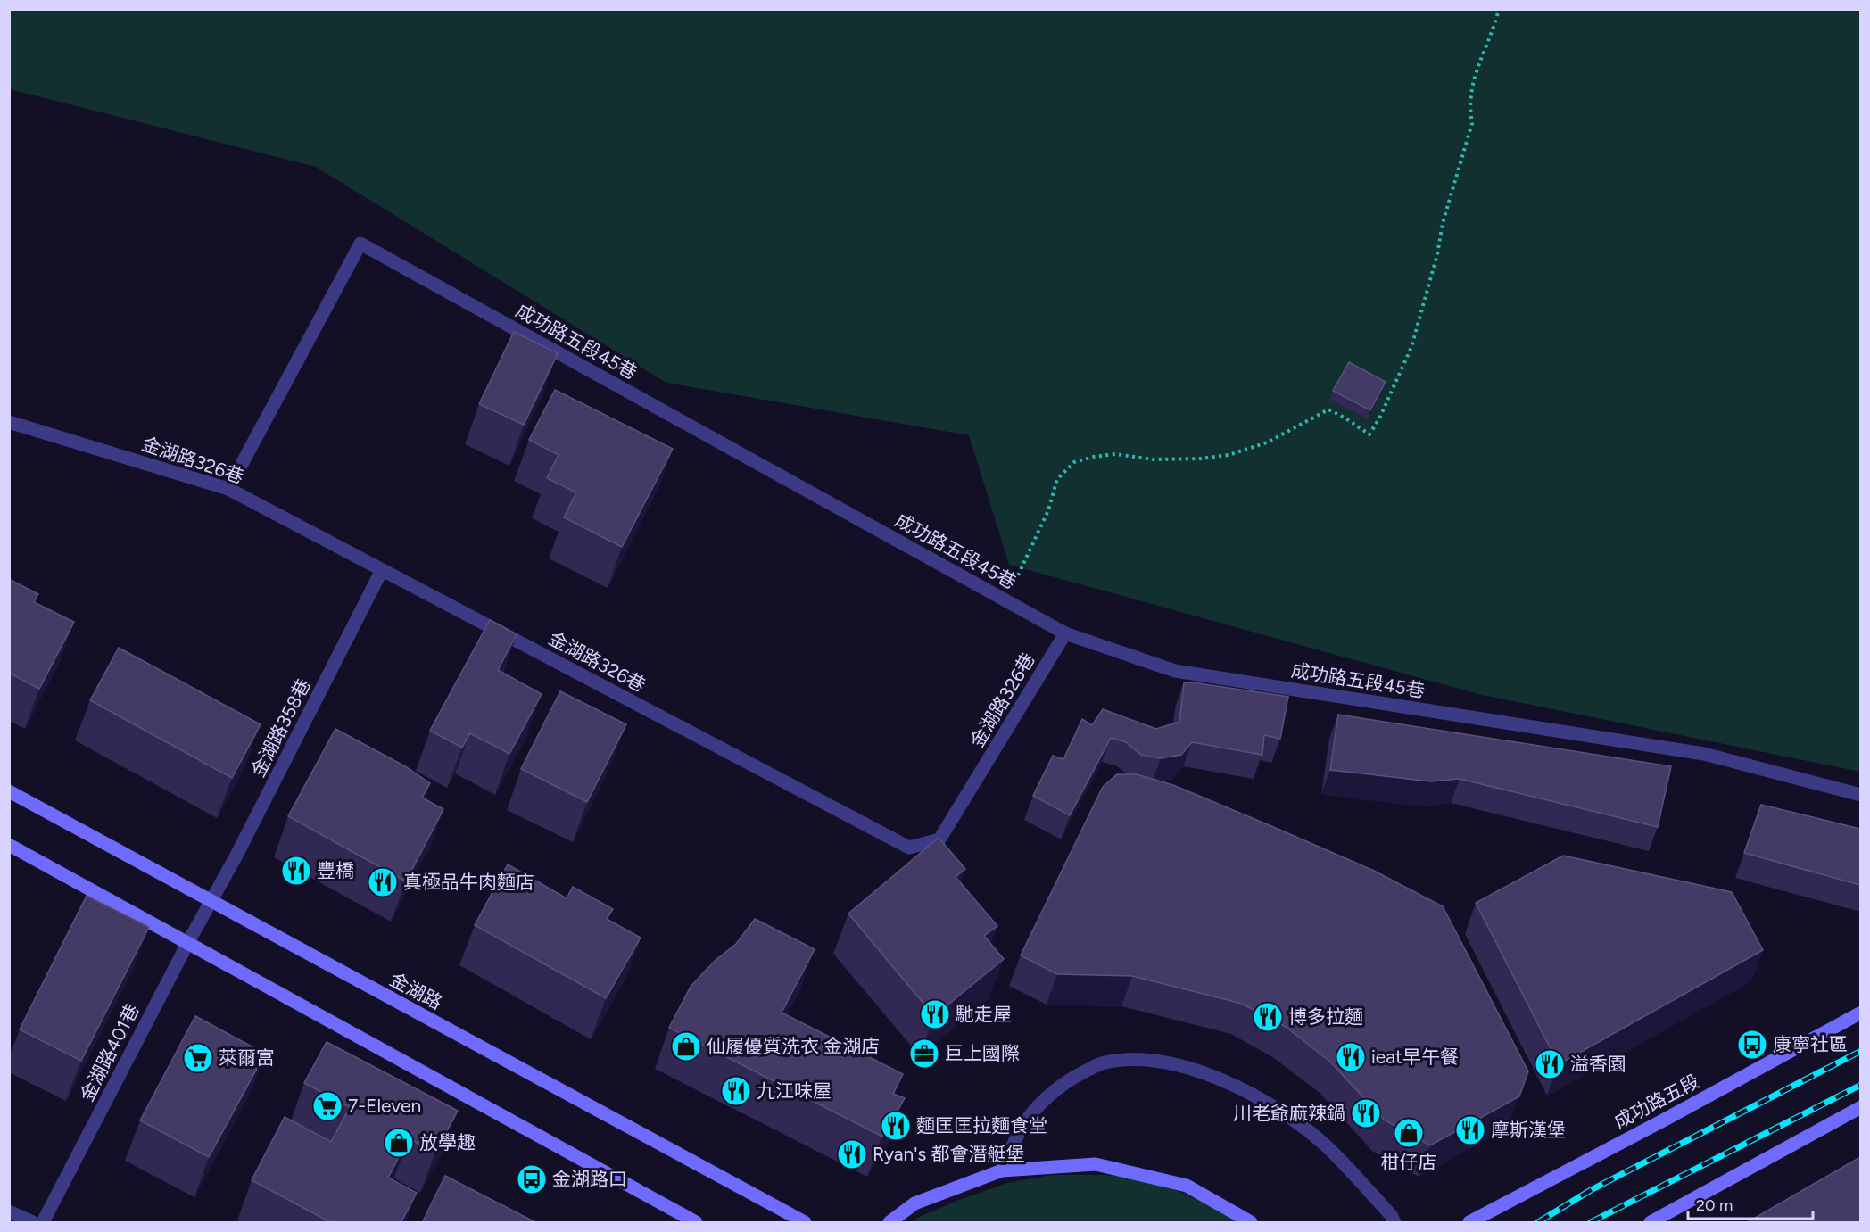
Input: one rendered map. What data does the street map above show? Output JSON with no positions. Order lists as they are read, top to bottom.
{
  "streets": {
    "main road": ["金湖路", "成功路五段"],
    "street": [
      "成功路五段45巷",
      "金湖路326巷",
      "金湖路358巷",
      "金湖路401巷"
    ]
  },
  "crossings": [
    ["成功路五段45巷", "金湖路326巷"],
    ["金湖路326巷", "金湖路358巷"],
    ["金湖路358巷", "金湖路"],
    ["金湖路358巷", "金湖路401巷"],
    ["金湖路", "金湖路401巷"]
  ],
  "places": {
    "restaurant": [
      "豐橋",
      "真極品牛肉麵店",
      "馳走屋",
      "博多拉麵",
      "ieat早午餐",
      "溢香園",
      "九江味屋",
      "川老爺麻辣鍋",
      "麵匡匡拉麵食堂",
      "摩斯漢堡",
      "Ryan's 都會潛艇堡"
    ],
    "bus stop": ["康寧社區", "金湖路口"],
    "shop": ["仙履優質洗衣 金湖店", "柑仔店", "放學趣"],
    "office": ["巨上國際"],
    "supermarket": ["萊爾富", "7-Eleven"]
  },
  "scale_bar": "20 m"
}
